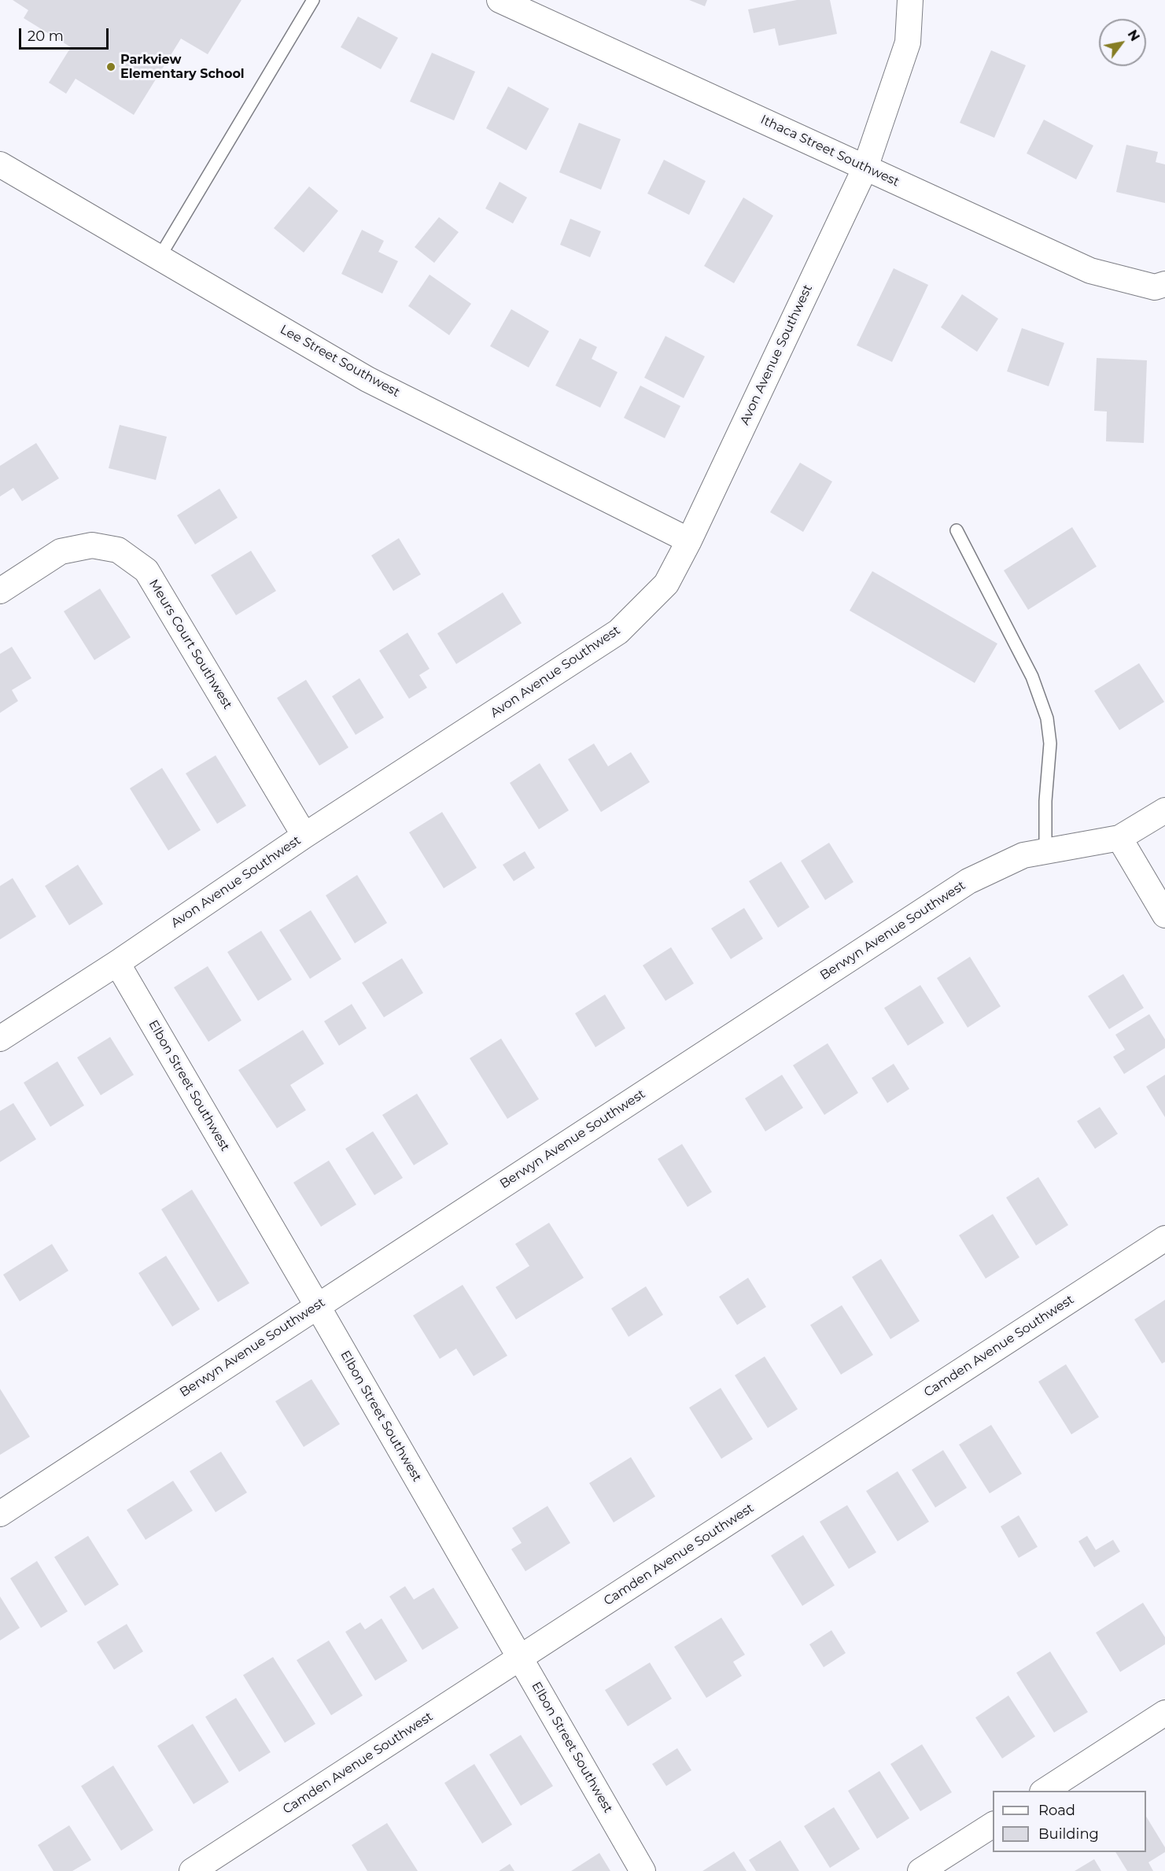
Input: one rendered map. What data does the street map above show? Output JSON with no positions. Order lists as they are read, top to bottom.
{
  "streets": {
    "street": [
      "Ithaca Street Southwest",
      "Avon Avenue Southwest",
      "Lee Street Southwest",
      "Meurs Court Southwest",
      "Berwyn Avenue Southwest",
      "Elbon Street Southwest",
      "Camden Avenue Southwest"
    ]
  },
  "crossings": [
    ["Ithaca Street Southwest", "Avon Avenue Southwest"],
    ["Avon Avenue Southwest", "Lee Street Southwest"],
    ["Avon Avenue Southwest", "Meurs Court Southwest"],
    ["Avon Avenue Southwest", "Elbon Street Southwest"],
    ["Berwyn Avenue Southwest", "Elbon Street Southwest"],
    ["Elbon Street Southwest", "Camden Avenue Southwest"]
  ],
  "places": ["Parkview Elementary School"],
  "legend": ["Road", "Building"],
  "scale_bar": "20 m",
  "north": "top right"
}
